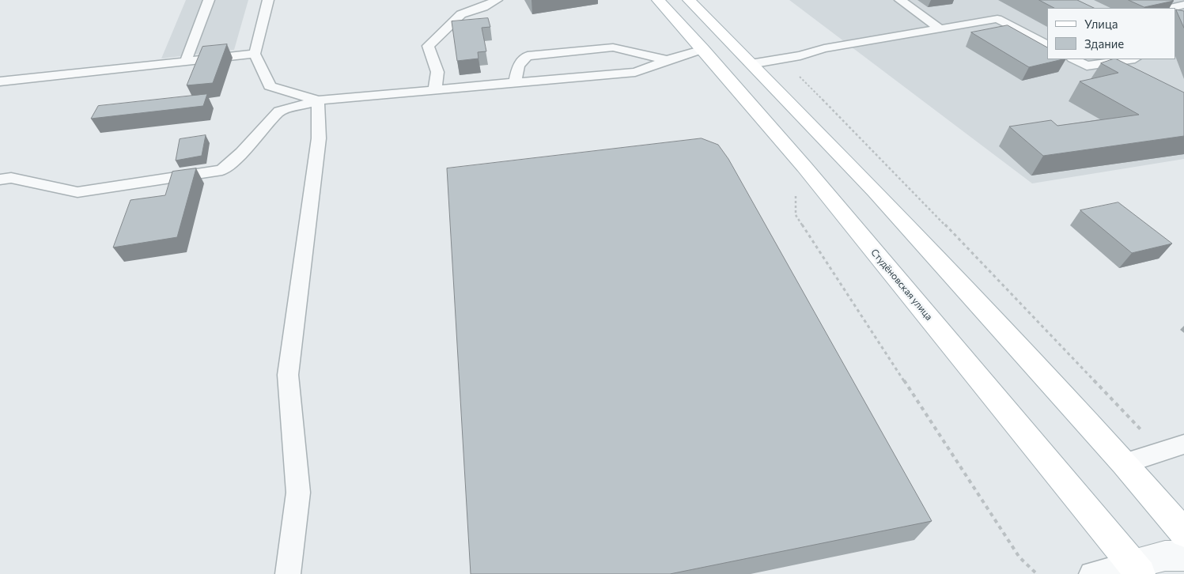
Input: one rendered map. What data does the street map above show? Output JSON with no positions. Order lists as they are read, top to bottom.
{
  "streets": {
    "main road": ["Студёновская улица"]
  },
  "legend": ["Улица", "Здание"]
}
